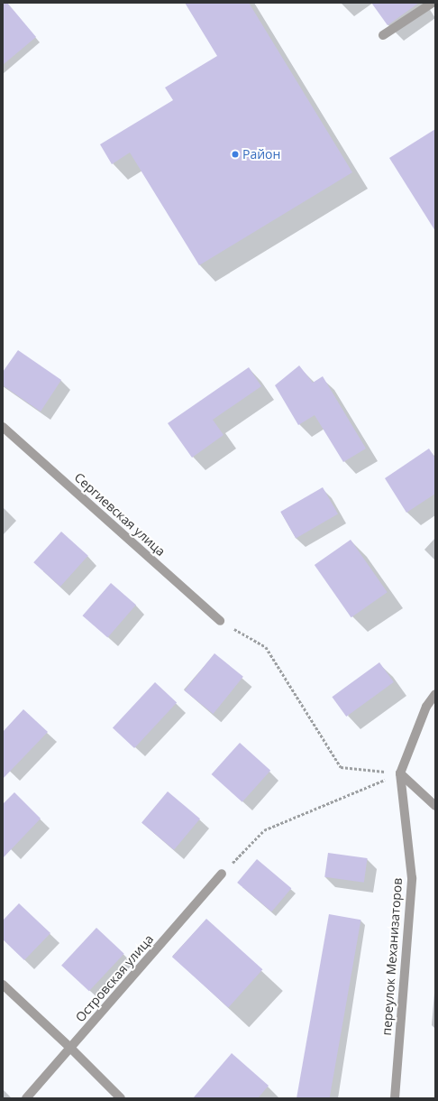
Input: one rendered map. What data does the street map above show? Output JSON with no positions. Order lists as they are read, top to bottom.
{
  "streets": {
    "street": ["Сергиевская улица", "переулок Механизаторов", "Островская улица"]
  },
  "places": ["Район"]
}
